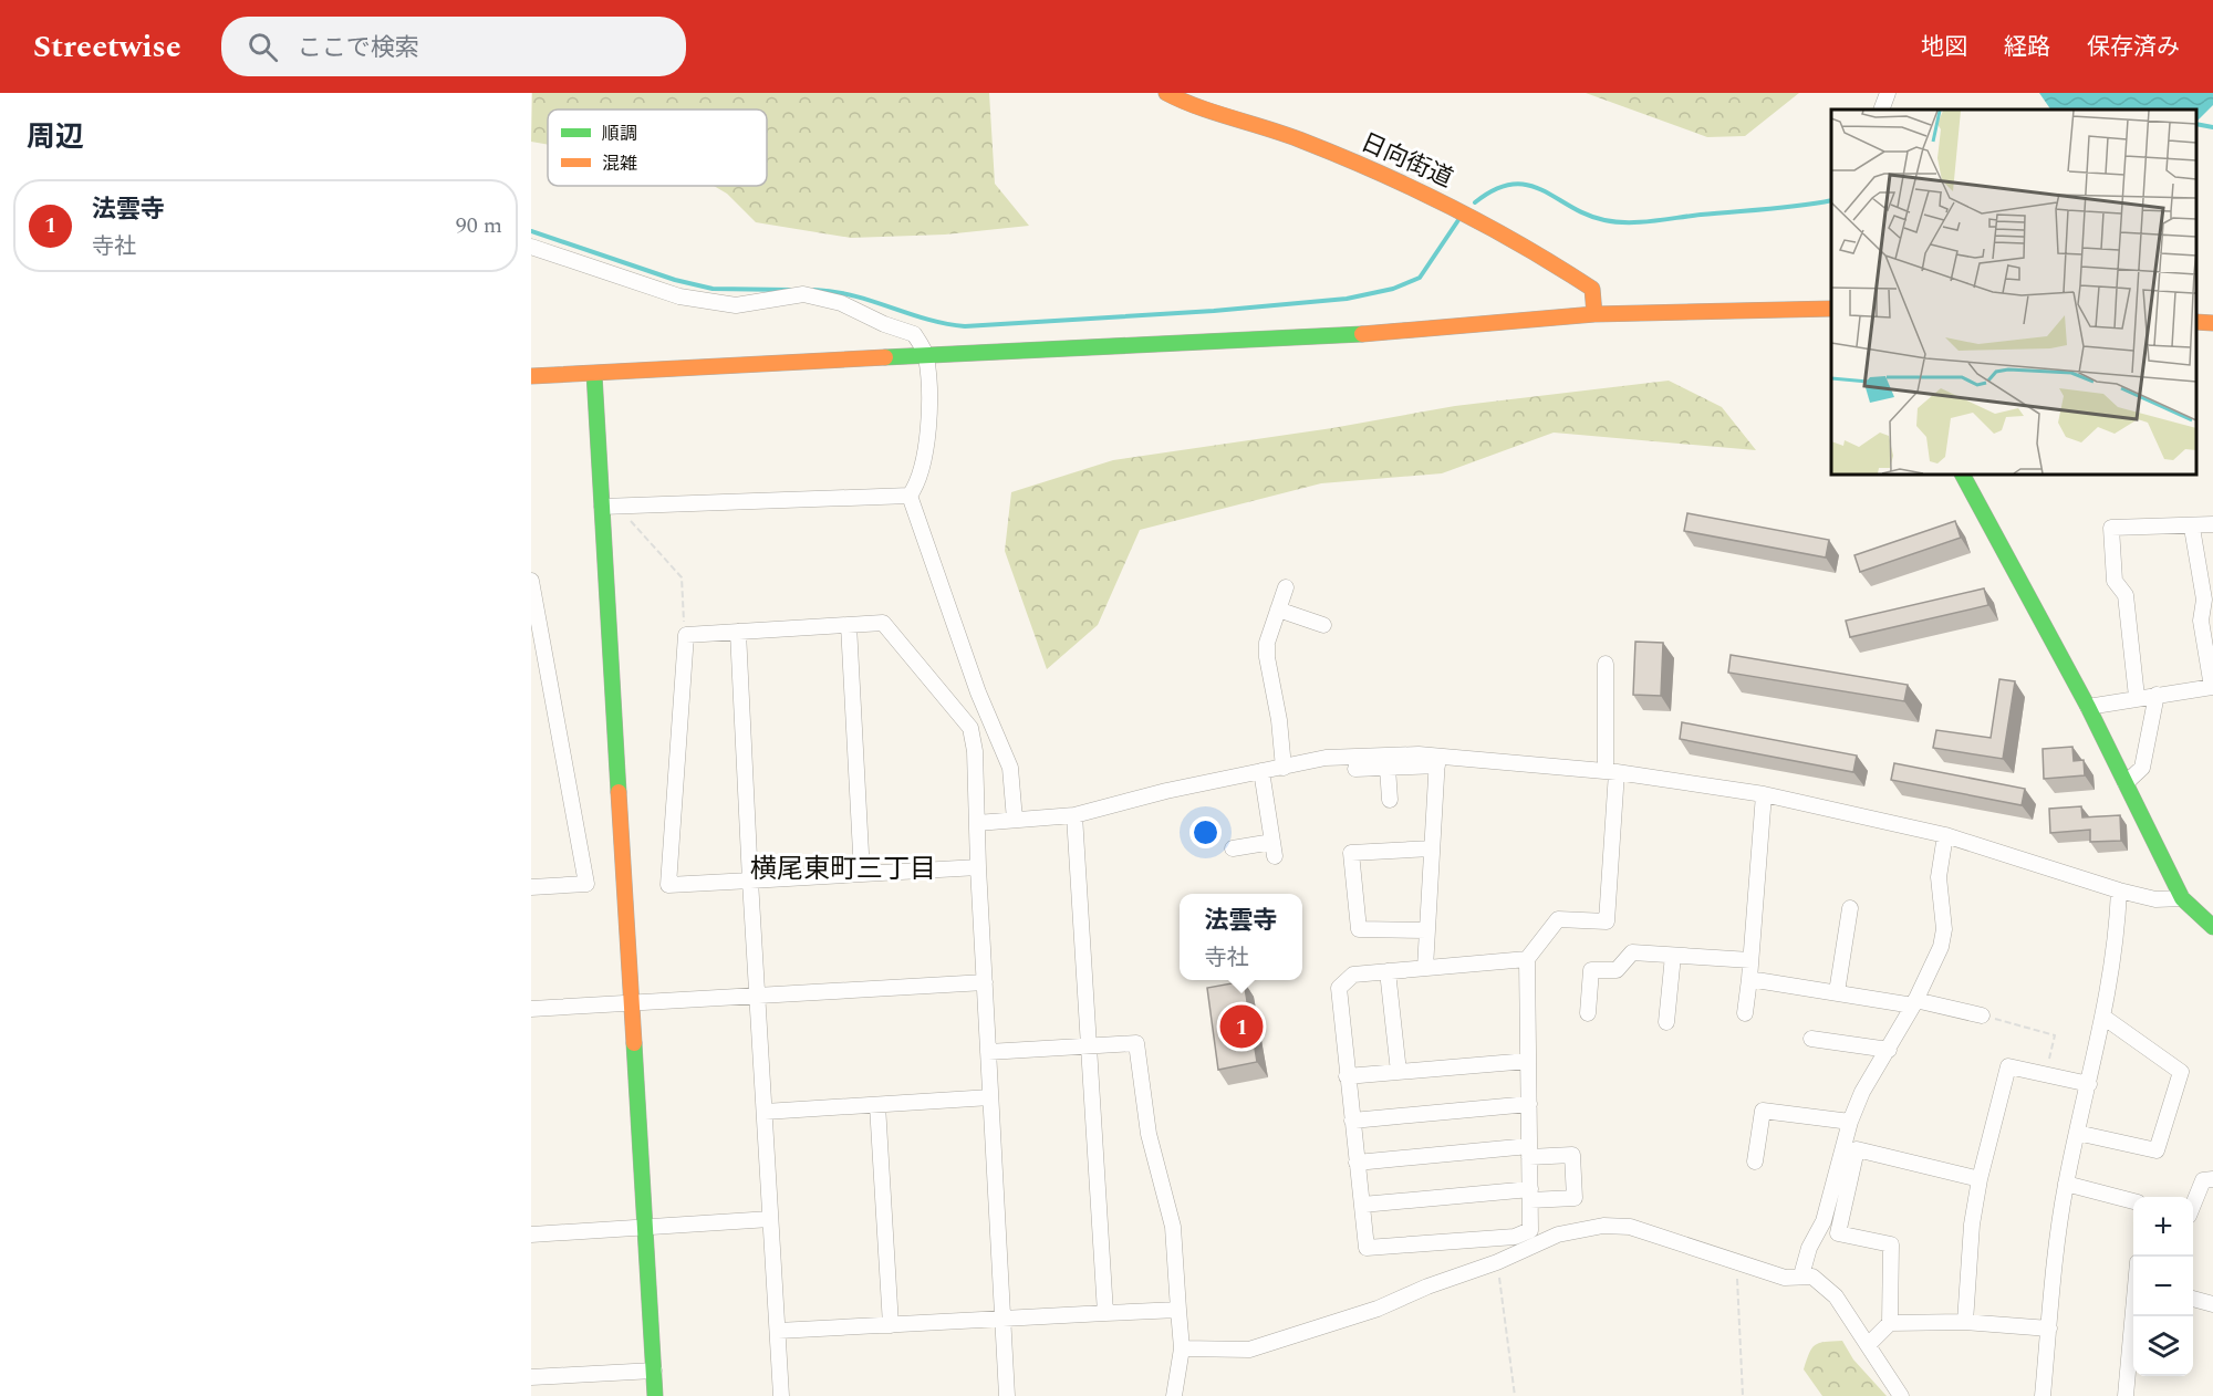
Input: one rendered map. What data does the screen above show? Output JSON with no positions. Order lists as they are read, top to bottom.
{
  "streets": {
    "street": ["日向街道"]
  },
  "districts": ["横尾東町三丁目"],
  "legend": ["順調", "混雑"],
  "page": {
    "header": "Streetwise",
    "search": "ここで検索",
    "nav": ["地図", "経路", "保存済み"],
    "heading": "周辺",
    "list": [
      {
        "mark": "1",
        "name": "法雲寺",
        "note": "寺社",
        "value": "90 m"
      }
    ],
    "popup": ["法雲寺", "寺社"],
    "pins": "1",
    "map_buttons": ["+", "−"]
  }
}
